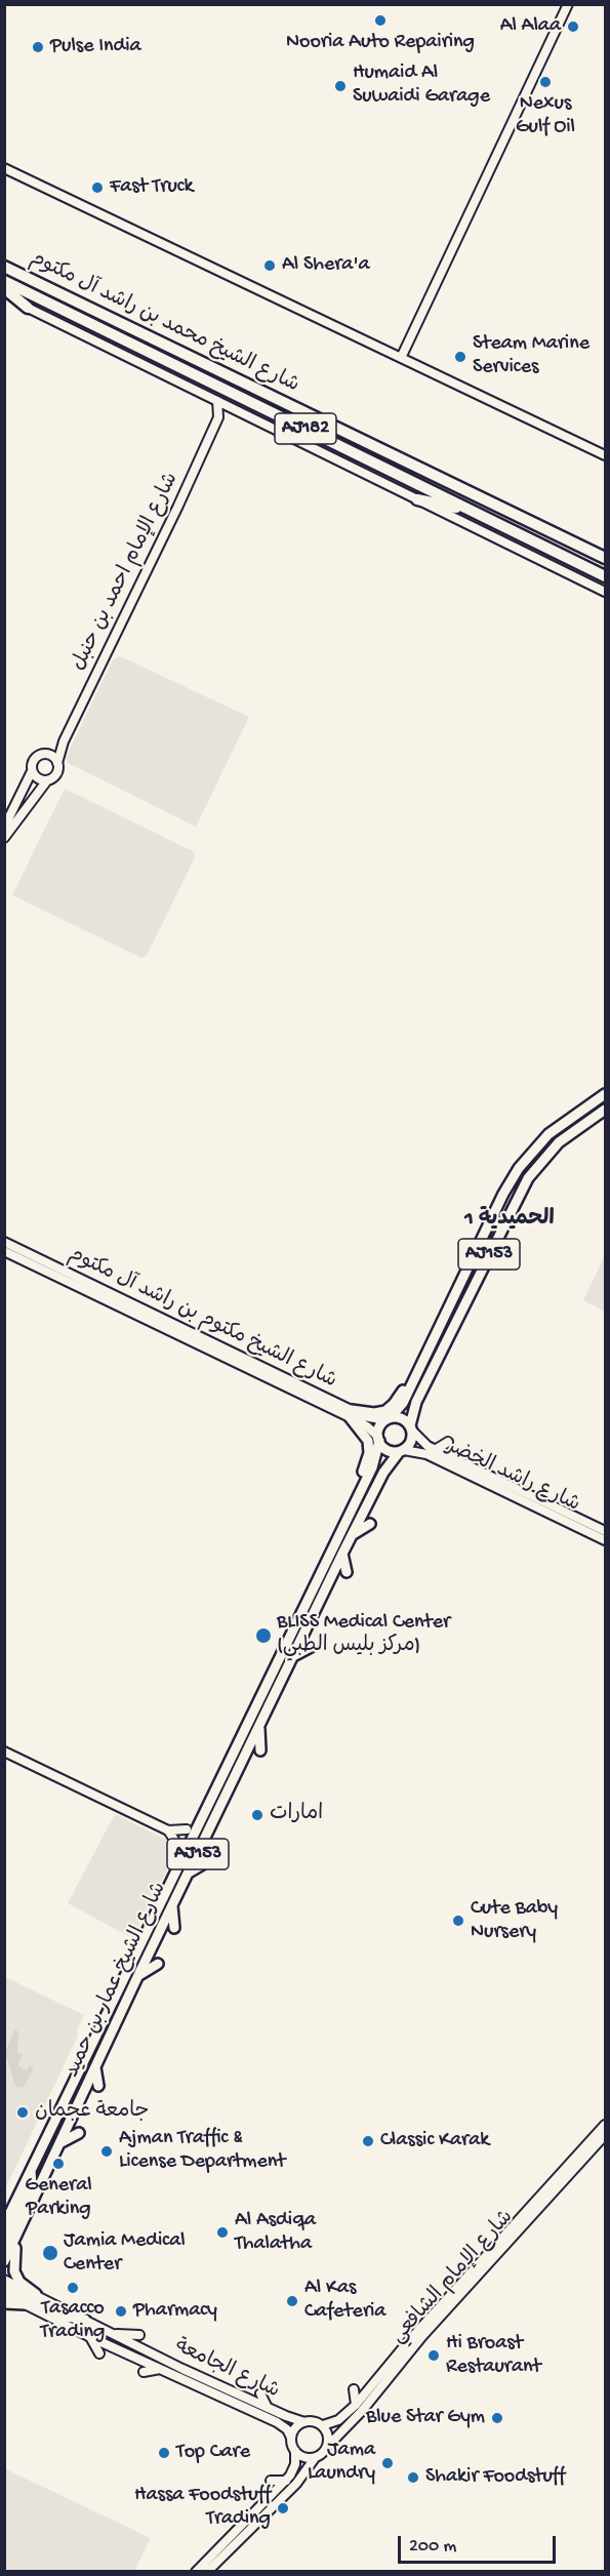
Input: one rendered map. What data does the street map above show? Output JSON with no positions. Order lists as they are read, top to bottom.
{
  "streets": {
    "highway": ["شارع الشيخ محمد بن راشد آل مكتوم", "AJ182"],
    "main road": ["AJ153", "شارع الشيخ عمار بن حميد"],
    "street": [
      "شارع الإمام احمد بن حنبل",
      "شارع الشيخ مكتوم بن راشد آل مكتوم",
      "شارع راشد الخضر",
      "شارع الإمام الشافعي",
      "شارع الجامعة"
    ]
  },
  "crossings": [
    ["AJ153", "شارع الشيخ مكتوم بن راشد آل مكتوم"],
    ["AJ153", "شارع راشد الخضر"],
    ["AJ153", "شارع الشيخ عمار بن حميد"],
    ["شارع الشيخ مكتوم بن راشد آل مكتوم", "شارع راشد الخضر"],
    ["شارع الشيخ مكتوم بن راشد آل مكتوم", "شارع الشيخ عمار بن حميد"],
    ["شارع راشد الخضر", "شارع الشيخ عمار بن حميد"],
    ["شارع الإمام الشافعي", "شارع الجامعة"]
  ],
  "districts": ["الحميدية 1"],
  "places": [
    "Nooria Auto Repairing",
    "Al Alaa",
    "Pulse India",
    "Nexus Gulf Oil",
    "Humaid Al Suwaidi Garage",
    "Fast Truck",
    "Al Shera'a",
    "Steam Marine Services",
    "BLISS Medical Center (مركز بليس الطبي)",
    "امارات",
    "Cute Baby Nursery",
    "جامعة عجمان",
    "Classic Karak",
    "Ajman Traffic & License Department",
    "General Parking",
    "Al Asdiqa Thalatha",
    "Jamia Medical Center",
    "Tasacco Trading",
    "Al Kas Cafeteria",
    "Pharmacy",
    "Hi Broast Restaurant",
    "Blue Star Gym",
    "Top Care",
    "Jama Laundry",
    "Shakir Foodstuff",
    "Hassa Foodstuff Trading"
  ],
  "scale_bar": "200 m"
}
